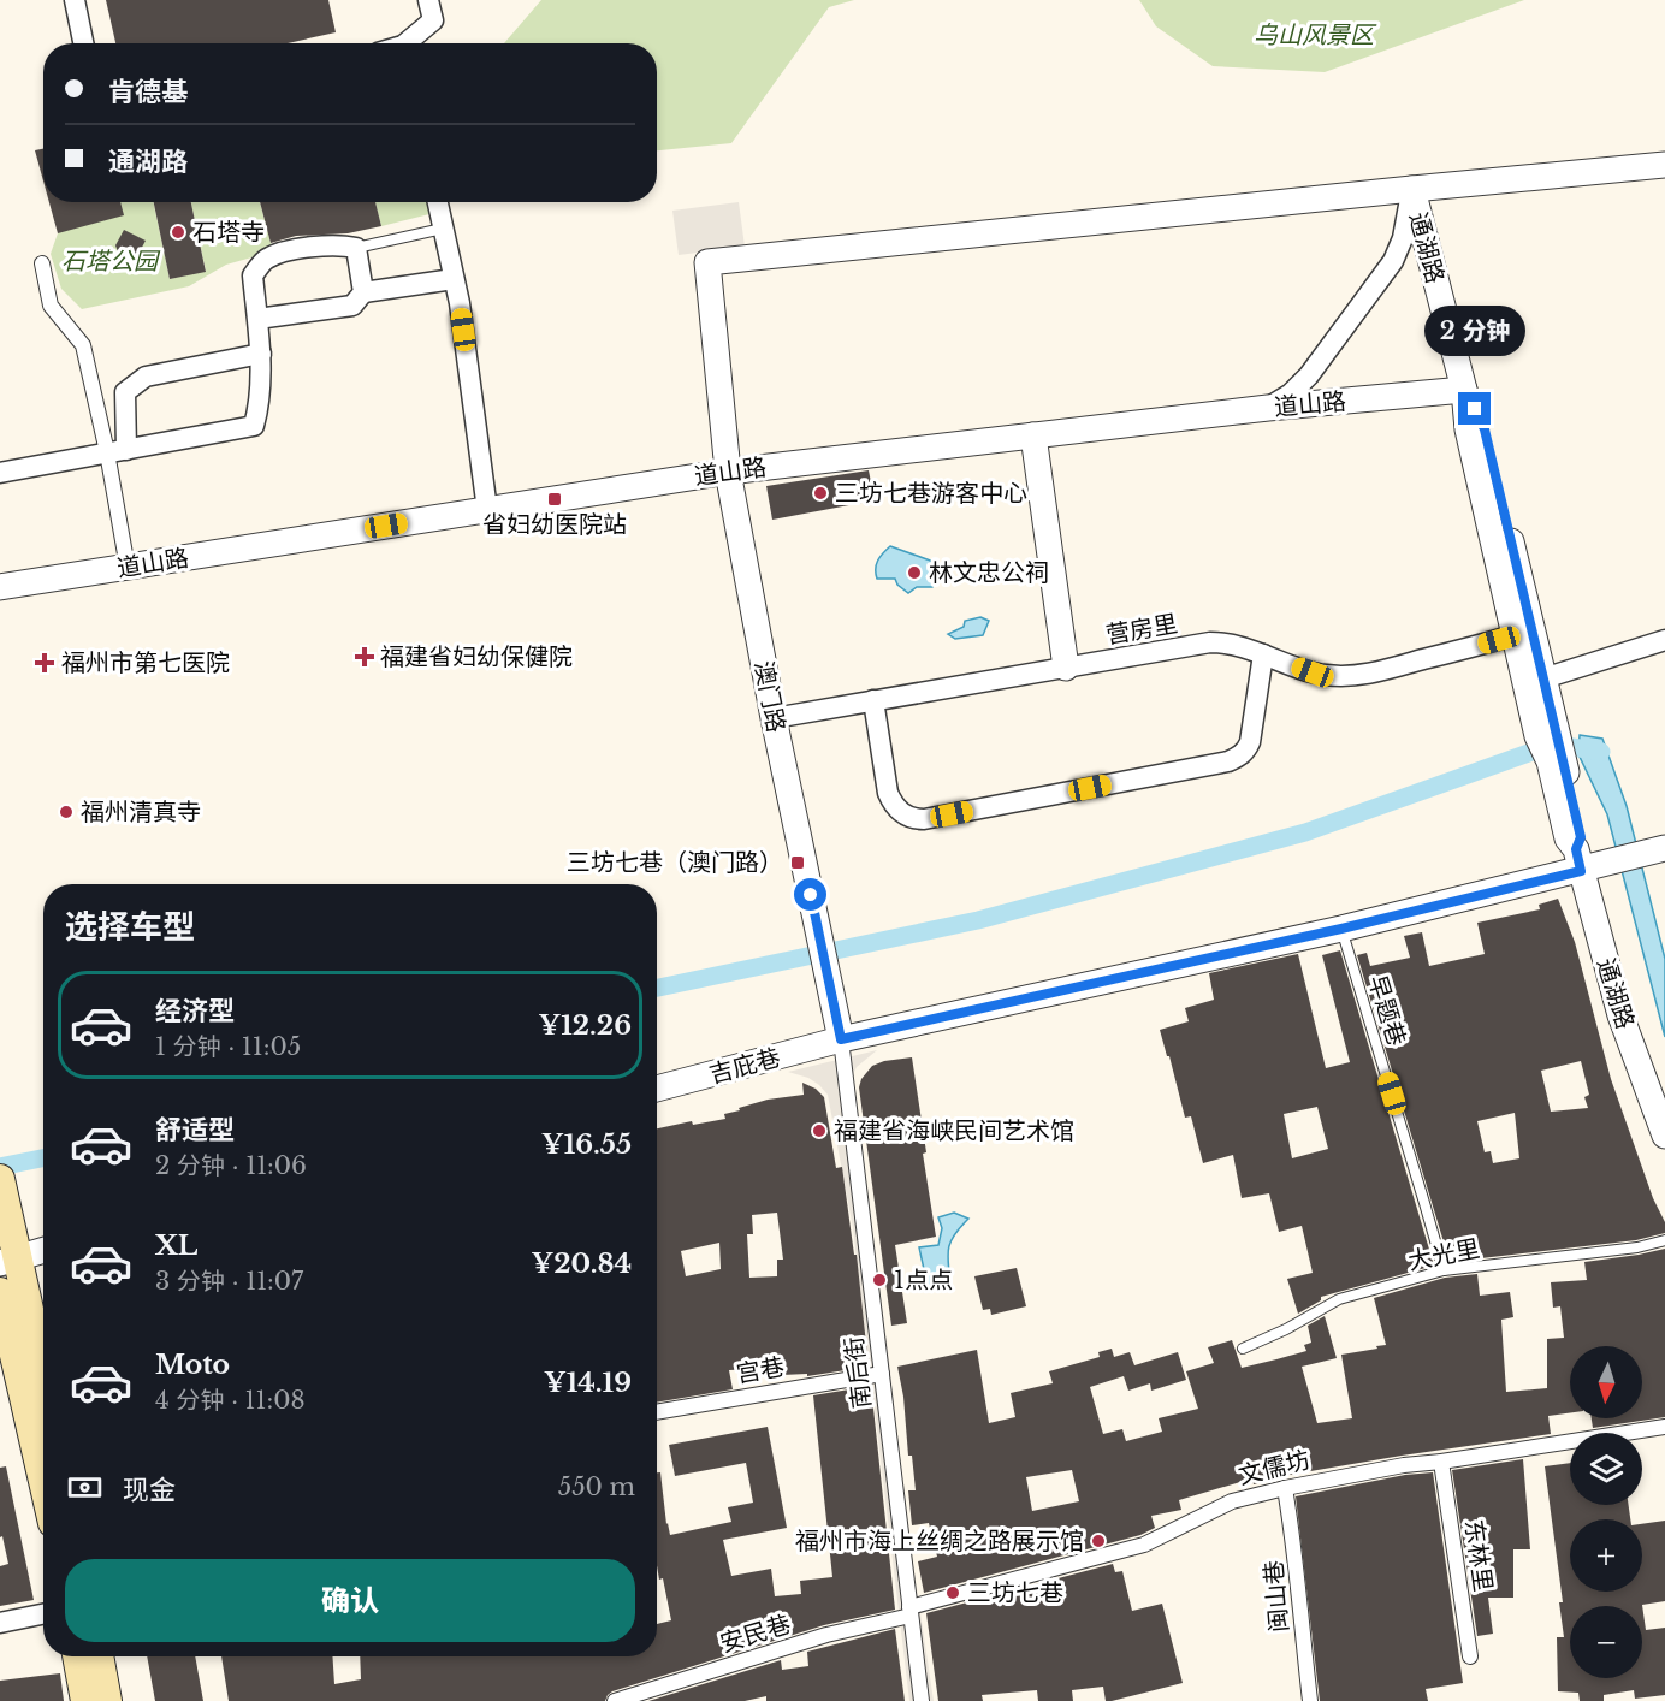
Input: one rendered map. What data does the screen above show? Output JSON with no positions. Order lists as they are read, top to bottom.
{
  "streets": {
    "street": [
      "通湖路",
      "道山路",
      "营房里",
      "澳门路",
      "吉庇巷",
      "宫巷",
      "南后街",
      "文儒坊",
      "东林里",
      "闽山巷",
      "安民巷"
    ],
    "lane": ["早题巷", "大光里"]
  },
  "crossings": [
    ["通湖路", "道山路"],
    ["通湖路", "营房里"],
    ["通湖路", "澳门路"],
    ["通湖路", "吉庇巷"],
    ["道山路", "澳门路"],
    ["营房里", "澳门路"],
    ["澳门路", "吉庇巷"],
    ["澳门路", "南后街"],
    ["早题巷", "吉庇巷"],
    ["早题巷", "大光里"],
    ["吉庇巷", "南后街"],
    ["宫巷", "南后街"],
    ["南后街", "文儒坊"],
    ["南后街", "安民巷"],
    ["文儒坊", "东林里"],
    ["文儒坊", "闽山巷"],
    ["文儒坊", "安民巷"]
  ],
  "parks": ["乌山风景区", "石塔公园"],
  "places": {
    "other": [
      "石塔寺",
      "三坊七巷游客中心",
      "林文忠公祠",
      "福州清真寺",
      "福建省海峡民间艺术馆",
      "1点点",
      "福州市海上丝绸之路展示馆",
      "三坊七巷"
    ],
    "transit": ["省妇幼医院站", "三坊七巷（澳门路）"],
    "health": ["福建省妇幼保健院", "福州市第七医院"]
  },
  "north": "bottom",
  "page": {
    "banner": ["肯德基", "通湖路"],
    "bubble": "2 分钟",
    "heading": "选择车型",
    "list": [
      {
        "name": "经济型",
        "note": "1 分钟 · 11:05",
        "value": "¥12.26"
      },
      {
        "name": "舒适型",
        "note": "2 分钟 · 11:06",
        "value": "¥16.55"
      },
      {
        "name": "XL",
        "note": "3 分钟 · 11:07",
        "value": "¥20.84"
      },
      {
        "name": "Moto",
        "note": "4 分钟 · 11:08",
        "value": "¥14.19"
      }
    ],
    "map_buttons": ["+", "−"],
    "pay": ["现金", "550 m"],
    "buttons": "确认"
  }
}
